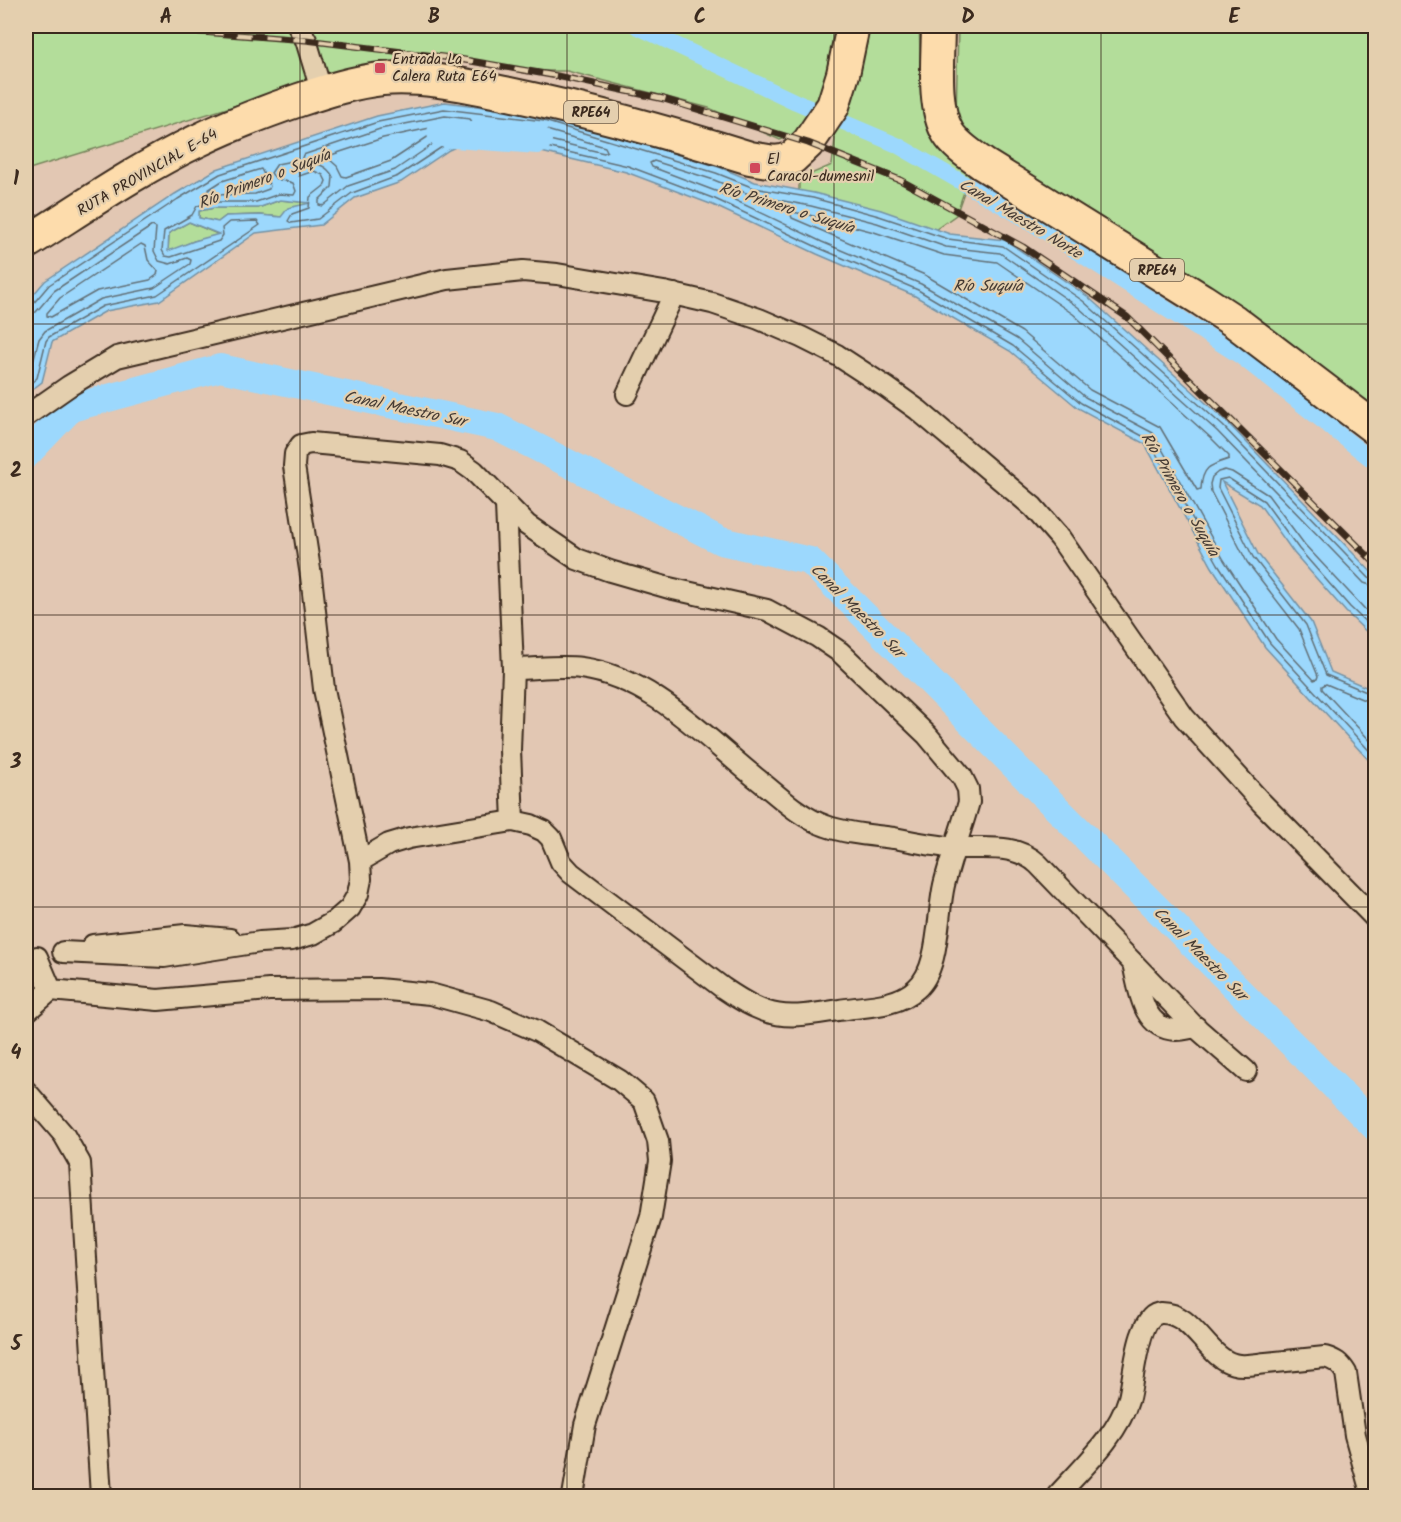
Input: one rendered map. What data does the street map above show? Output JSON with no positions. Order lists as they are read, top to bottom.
{
  "streets": {
    "main road": ["RPE64", "RUTA PROVINCIAL E-64"]
  },
  "water": [
    "Río Primero o Suquía",
    "Canal Maestro Norte",
    "Río Suquía",
    "Canal Maestro Sur"
  ],
  "places": {
    "transit": ["Entrada La Calera Ruta E64", "El Caracol-dumesnil"]
  },
  "grid": {
    "columns": [
      "A",
      "B",
      "C",
      "D",
      "E"
    ],
    "rows": [
      "1",
      "2",
      "3",
      "4",
      "5"
    ]
  }
}
